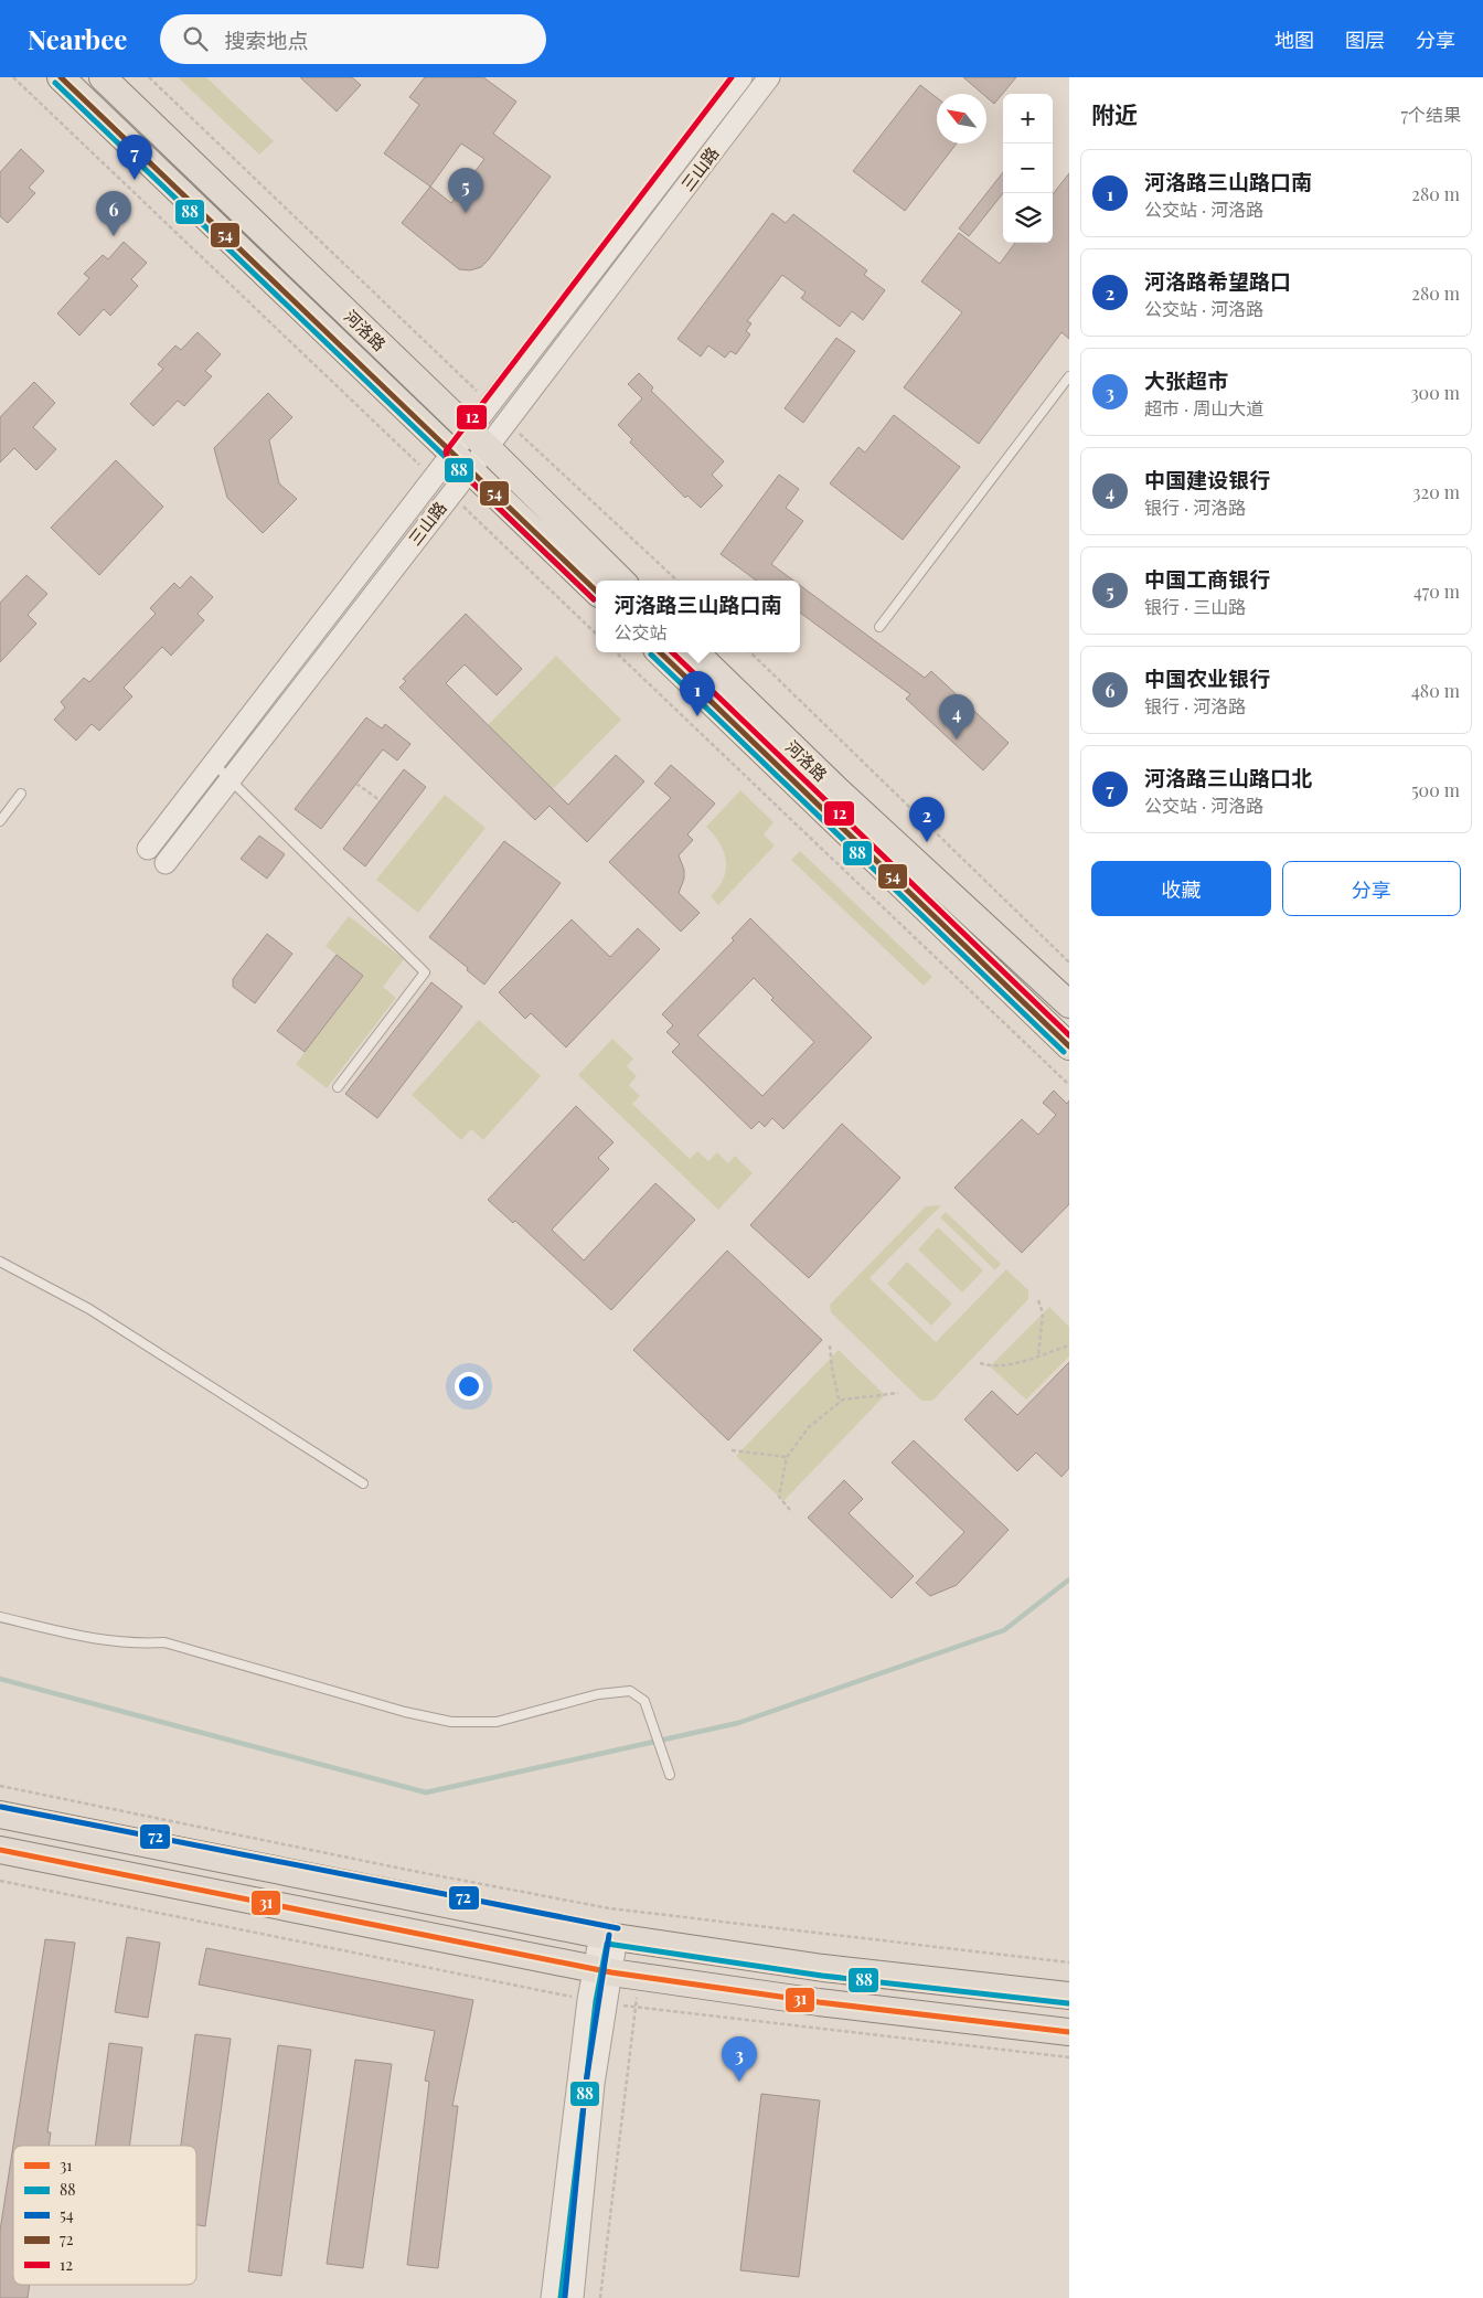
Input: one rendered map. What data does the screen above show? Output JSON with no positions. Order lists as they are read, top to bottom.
{
  "streets": {
    "main road": ["河洛路"],
    "street": ["三山路"]
  },
  "crossings": [
    ["三山路", "河洛路"]
  ],
  "lines": [
    "transit line 54",
    "transit line 12",
    "transit line 88",
    "transit line 72",
    "transit line 31"
  ],
  "legend": [
    "31",
    "88",
    "54",
    "72",
    "12"
  ],
  "north": "top left",
  "page": {
    "header": "Nearbee",
    "search": "搜索地点",
    "nav": ["地图", "图层", "分享"],
    "heading": ["附近", "7个结果"],
    "map_buttons": ["+", "−"],
    "pins": [
      "7",
      "5",
      "6",
      "1",
      "4",
      "2",
      "3"
    ],
    "list": [
      {
        "mark": "1",
        "name": "河洛路三山路口南",
        "note": "公交站 · 河洛路",
        "value": "280 m"
      },
      {
        "mark": "2",
        "name": "河洛路希望路口",
        "note": "公交站 · 河洛路",
        "value": "280 m"
      },
      {
        "mark": "3",
        "name": "大张超市",
        "note": "超市 · 周山大道",
        "value": "300 m"
      },
      {
        "mark": "4",
        "name": "中国建设银行",
        "note": "银行 · 河洛路",
        "value": "320 m"
      },
      {
        "mark": "5",
        "name": "中国工商银行",
        "note": "银行 · 三山路",
        "value": "470 m"
      },
      {
        "mark": "6",
        "name": "中国农业银行",
        "note": "银行 · 河洛路",
        "value": "480 m"
      },
      {
        "mark": "7",
        "name": "河洛路三山路口北",
        "note": "公交站 · 河洛路",
        "value": "500 m"
      }
    ],
    "popup": ["河洛路三山路口南", "公交站"],
    "buttons": ["收藏", "分享"]
  }
}
